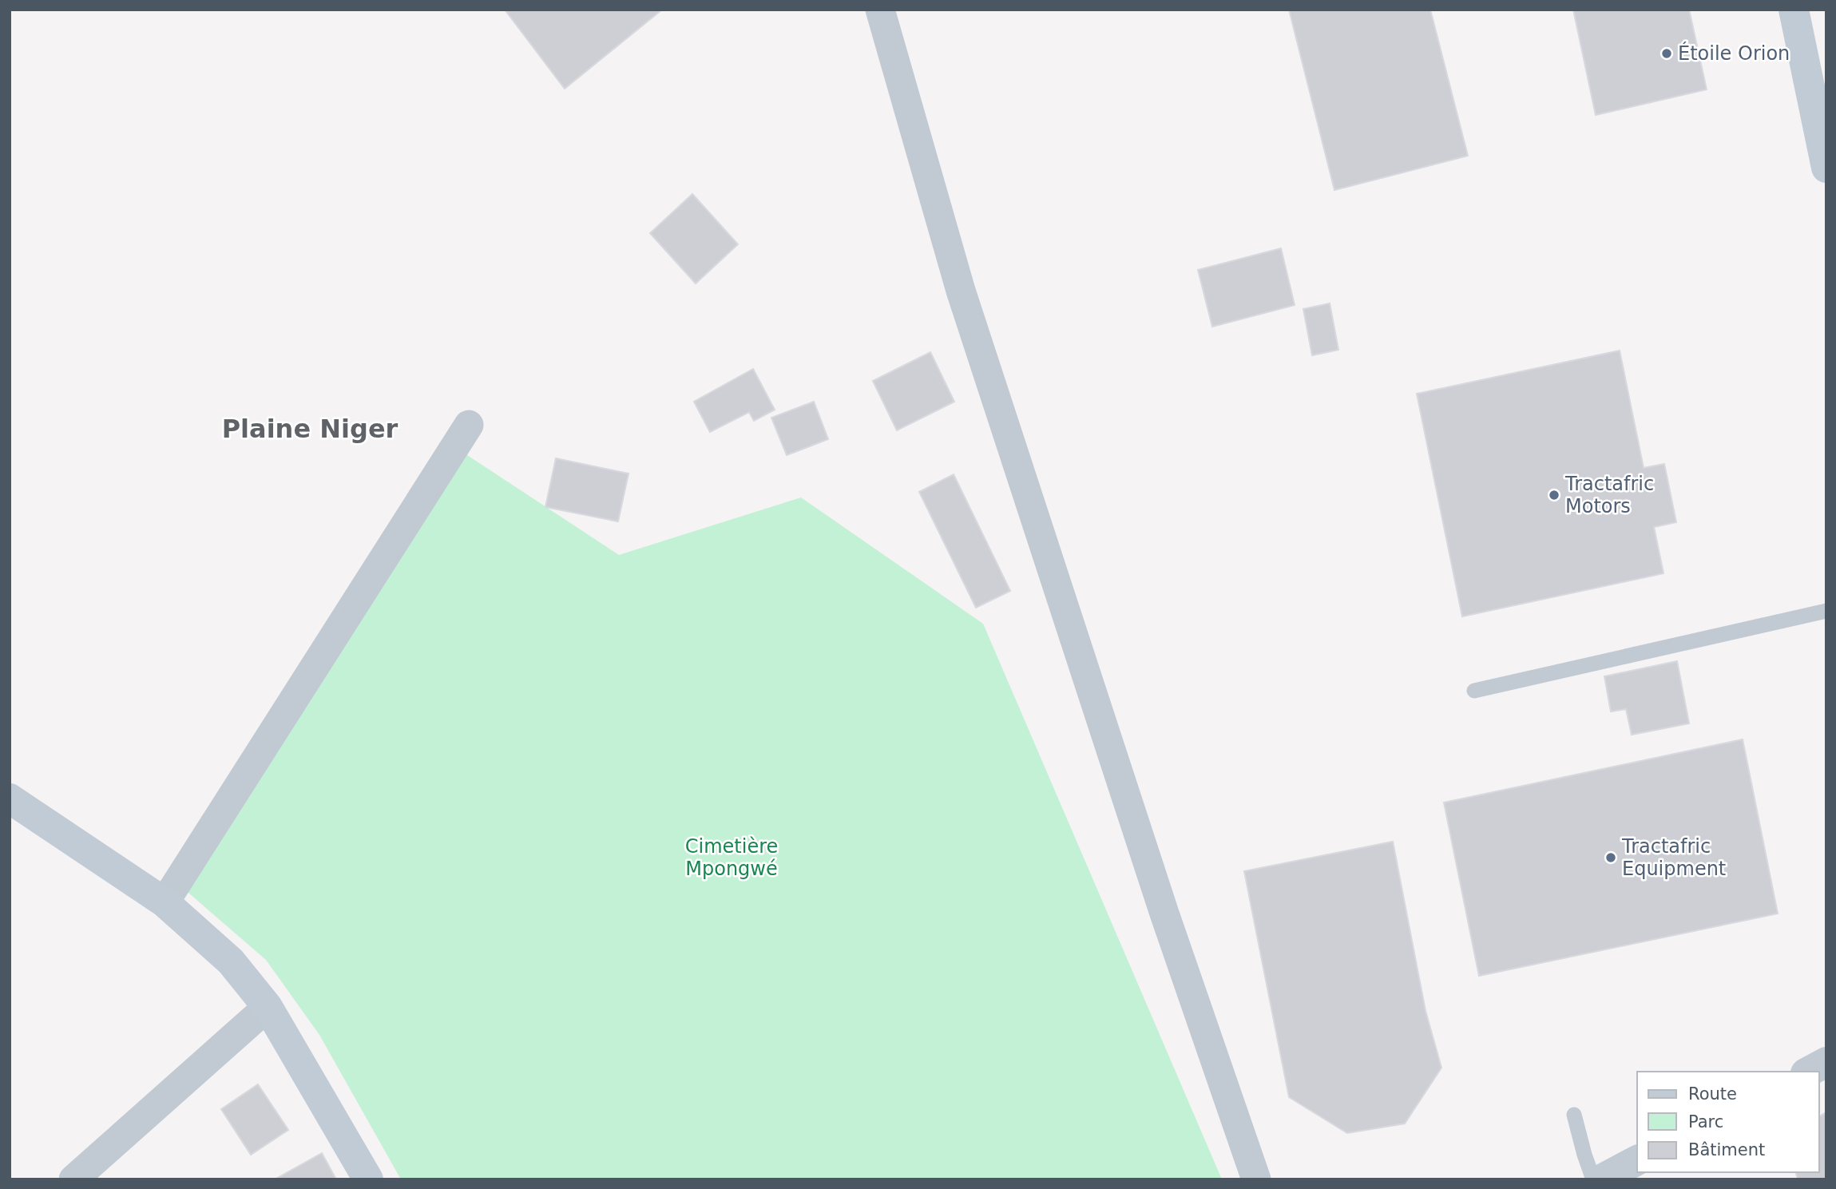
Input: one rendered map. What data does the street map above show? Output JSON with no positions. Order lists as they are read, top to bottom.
{
  "districts": ["Plaine Niger"],
  "parks": ["Cimetière Mpongwé"],
  "places": ["Étoile Orion", "Tractafric Motors", "Tractafric Equipment"],
  "legend": ["Route", "Parc", "Bâtiment"]
}
